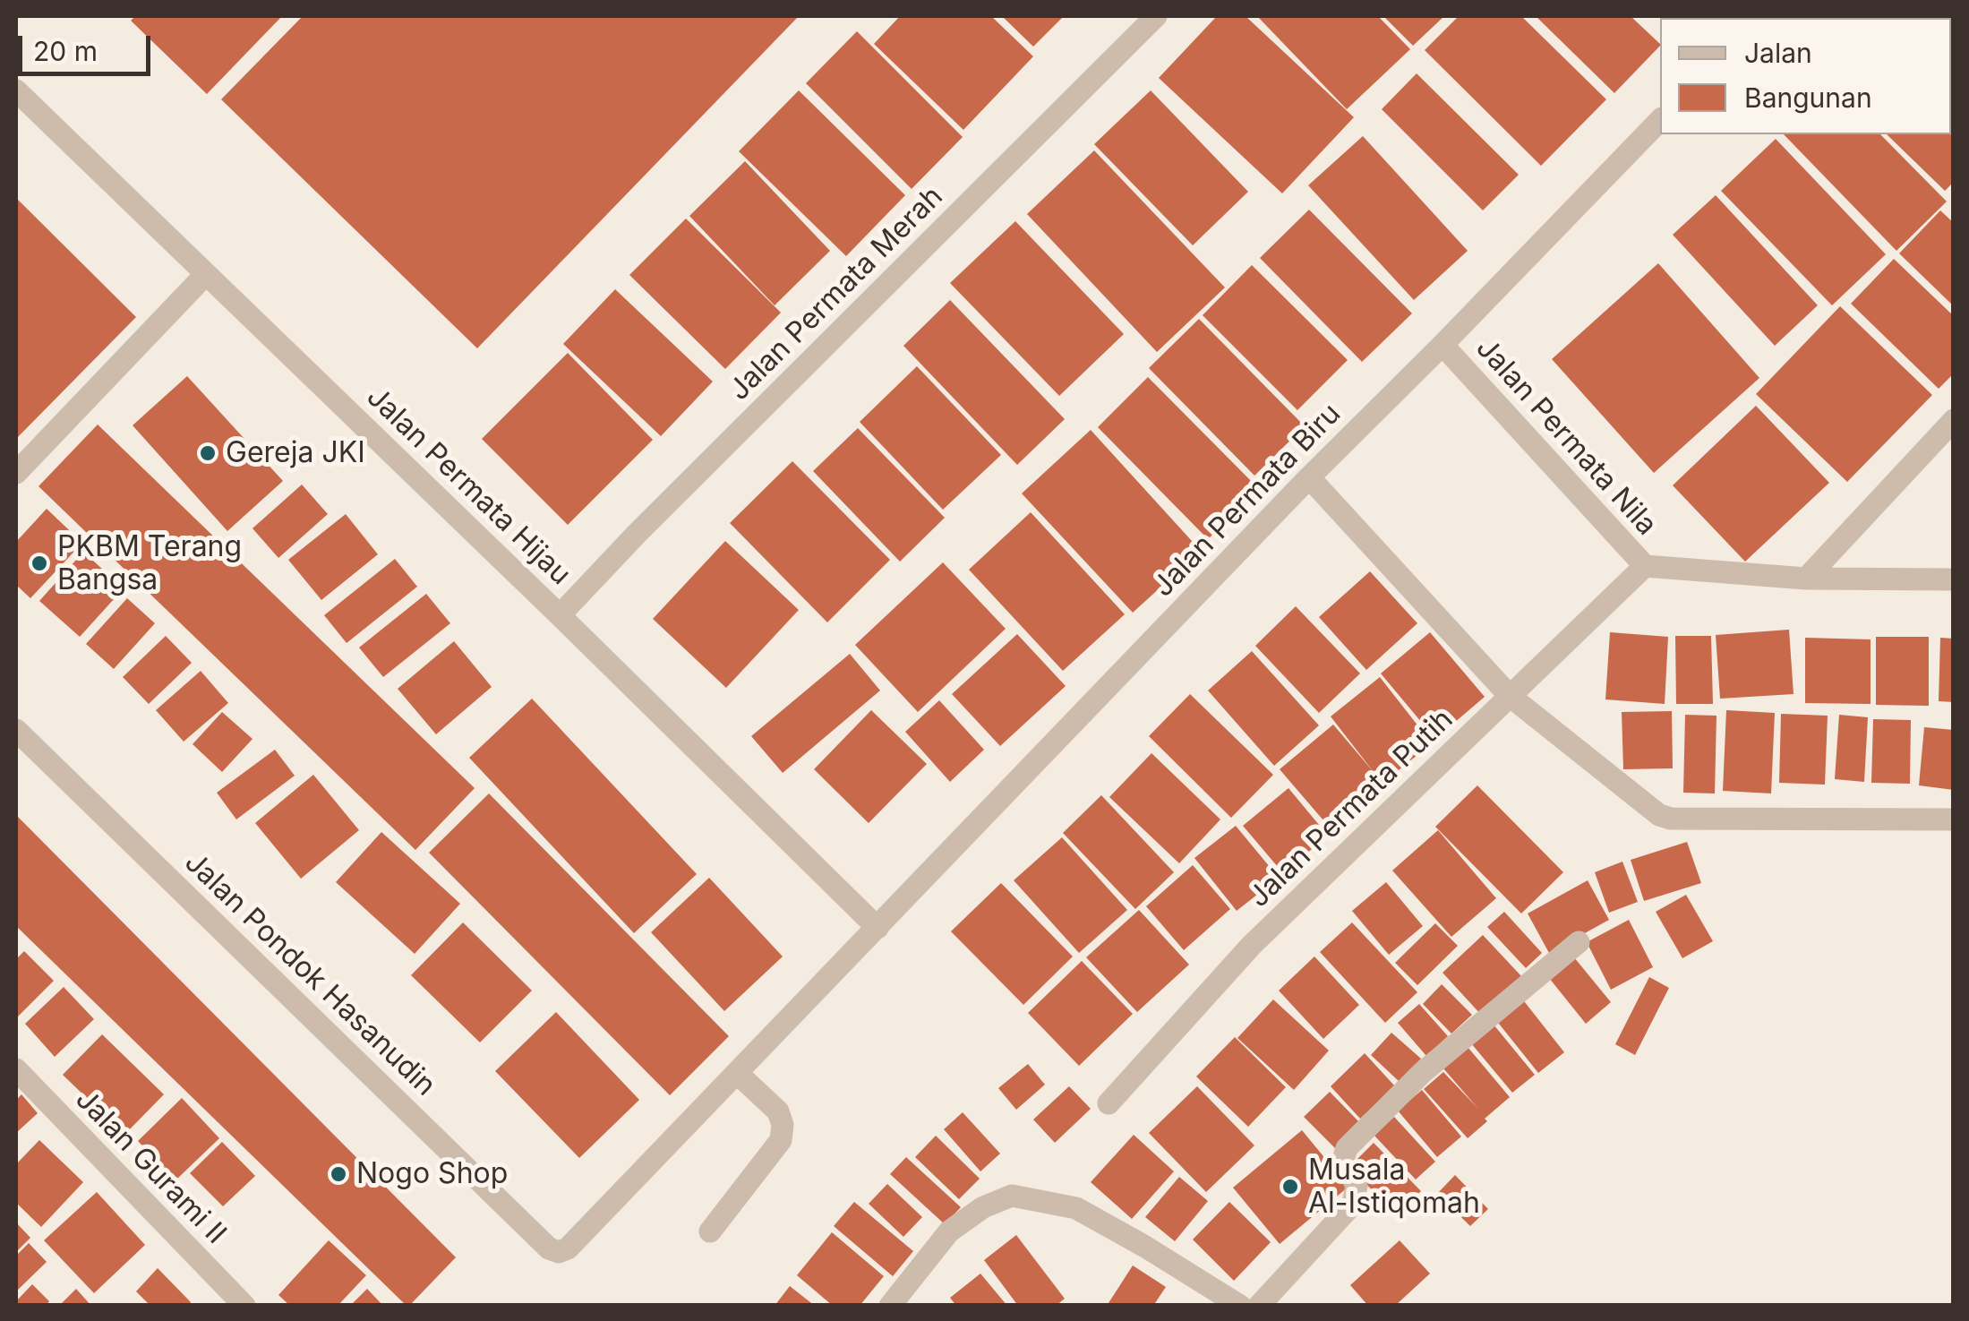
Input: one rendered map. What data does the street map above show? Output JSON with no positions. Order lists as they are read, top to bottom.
{
  "streets": {
    "street": [
      "Jalan Permata Merah",
      "Jalan Permata Nila",
      "Jalan Permata Hijau",
      "Jalan Permata Biru",
      "Jalan Permata Putih",
      "Jalan Pondok Hasanudin",
      "Jalan Gurami II"
    ]
  },
  "crossings": [
    ["Jalan Permata Merah", "Jalan Permata Hijau"],
    ["Jalan Permata Nila", "Jalan Permata Biru"],
    ["Jalan Permata Nila", "Jalan Permata Putih"],
    ["Jalan Permata Hijau", "Jalan Permata Biru"],
    ["Jalan Permata Biru", "Jalan Pondok Hasanudin"]
  ],
  "places": [
    "Gereja JKI",
    "PKBM Terang Bangsa",
    "Nogo Shop",
    "Musala Al-Istiqomah"
  ],
  "legend": ["Jalan", "Bangunan"],
  "scale_bar": "20 m"
}
